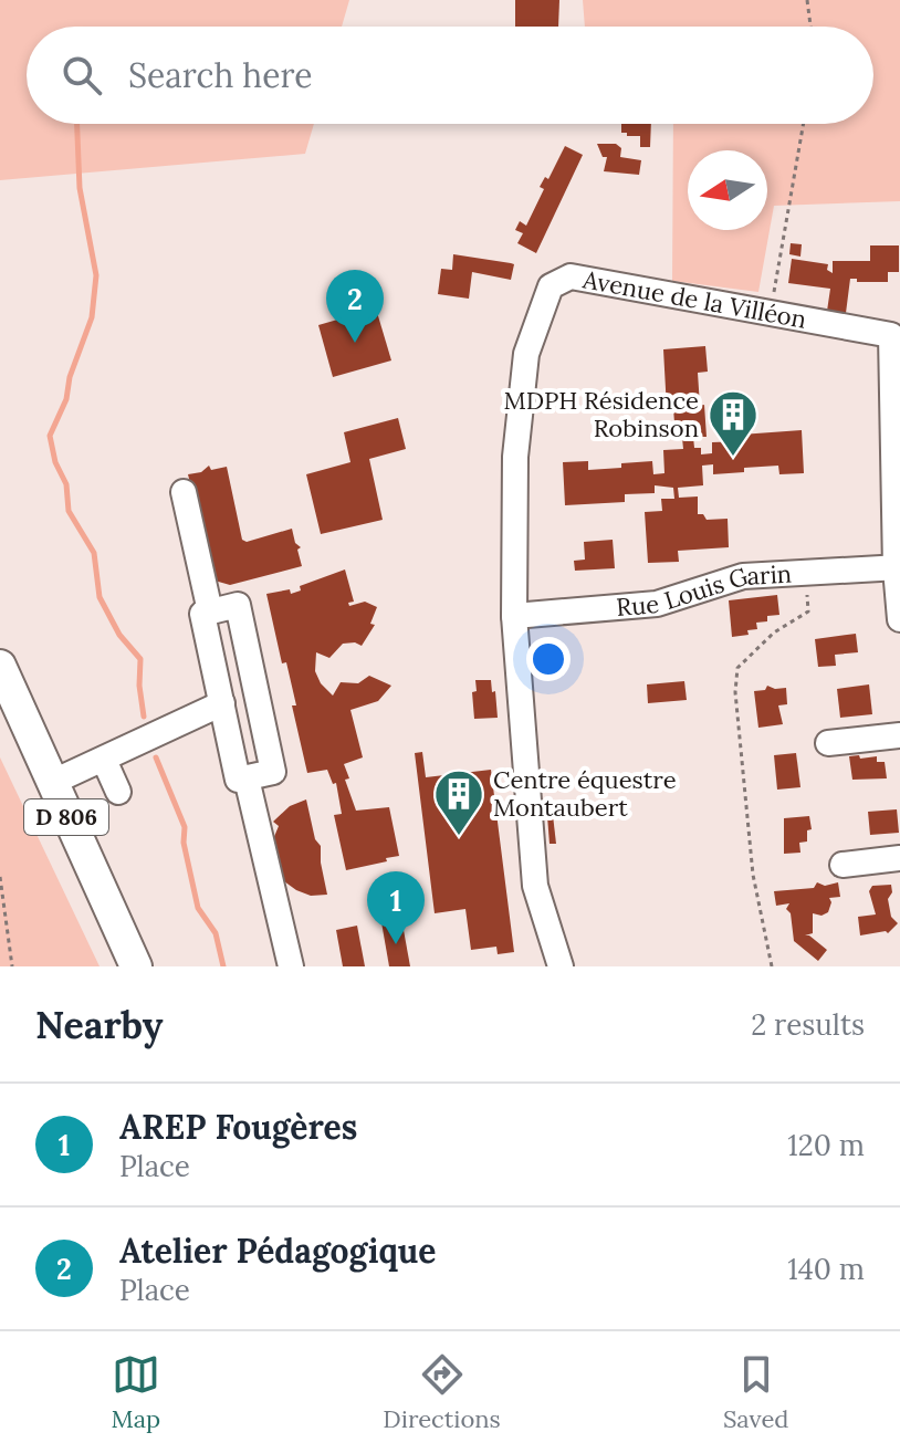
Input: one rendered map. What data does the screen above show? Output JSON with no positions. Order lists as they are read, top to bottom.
{
  "streets": {
    "main road": ["D 806"],
    "street": ["Avenue de la Villéon", "Rue Louis Garin"]
  },
  "crossings": [
    ["Avenue de la Villéon", "Rue Louis Garin"]
  ],
  "places": {
    "building": ["MDPH Résidence Robinson", "Centre équestre Montaubert"]
  },
  "north": "left",
  "page": {
    "search": "Search here",
    "pins": ["2", "1"],
    "heading": ["Nearby", "2 results"],
    "list": [
      {
        "mark": "1",
        "name": "AREP Fougères",
        "note": "Place",
        "value": "120 m"
      },
      {
        "mark": "2",
        "name": "Atelier Pédagogique",
        "note": "Place",
        "value": "140 m"
      }
    ],
    "nav": ["Map", "Directions", "Saved"]
  }
}
